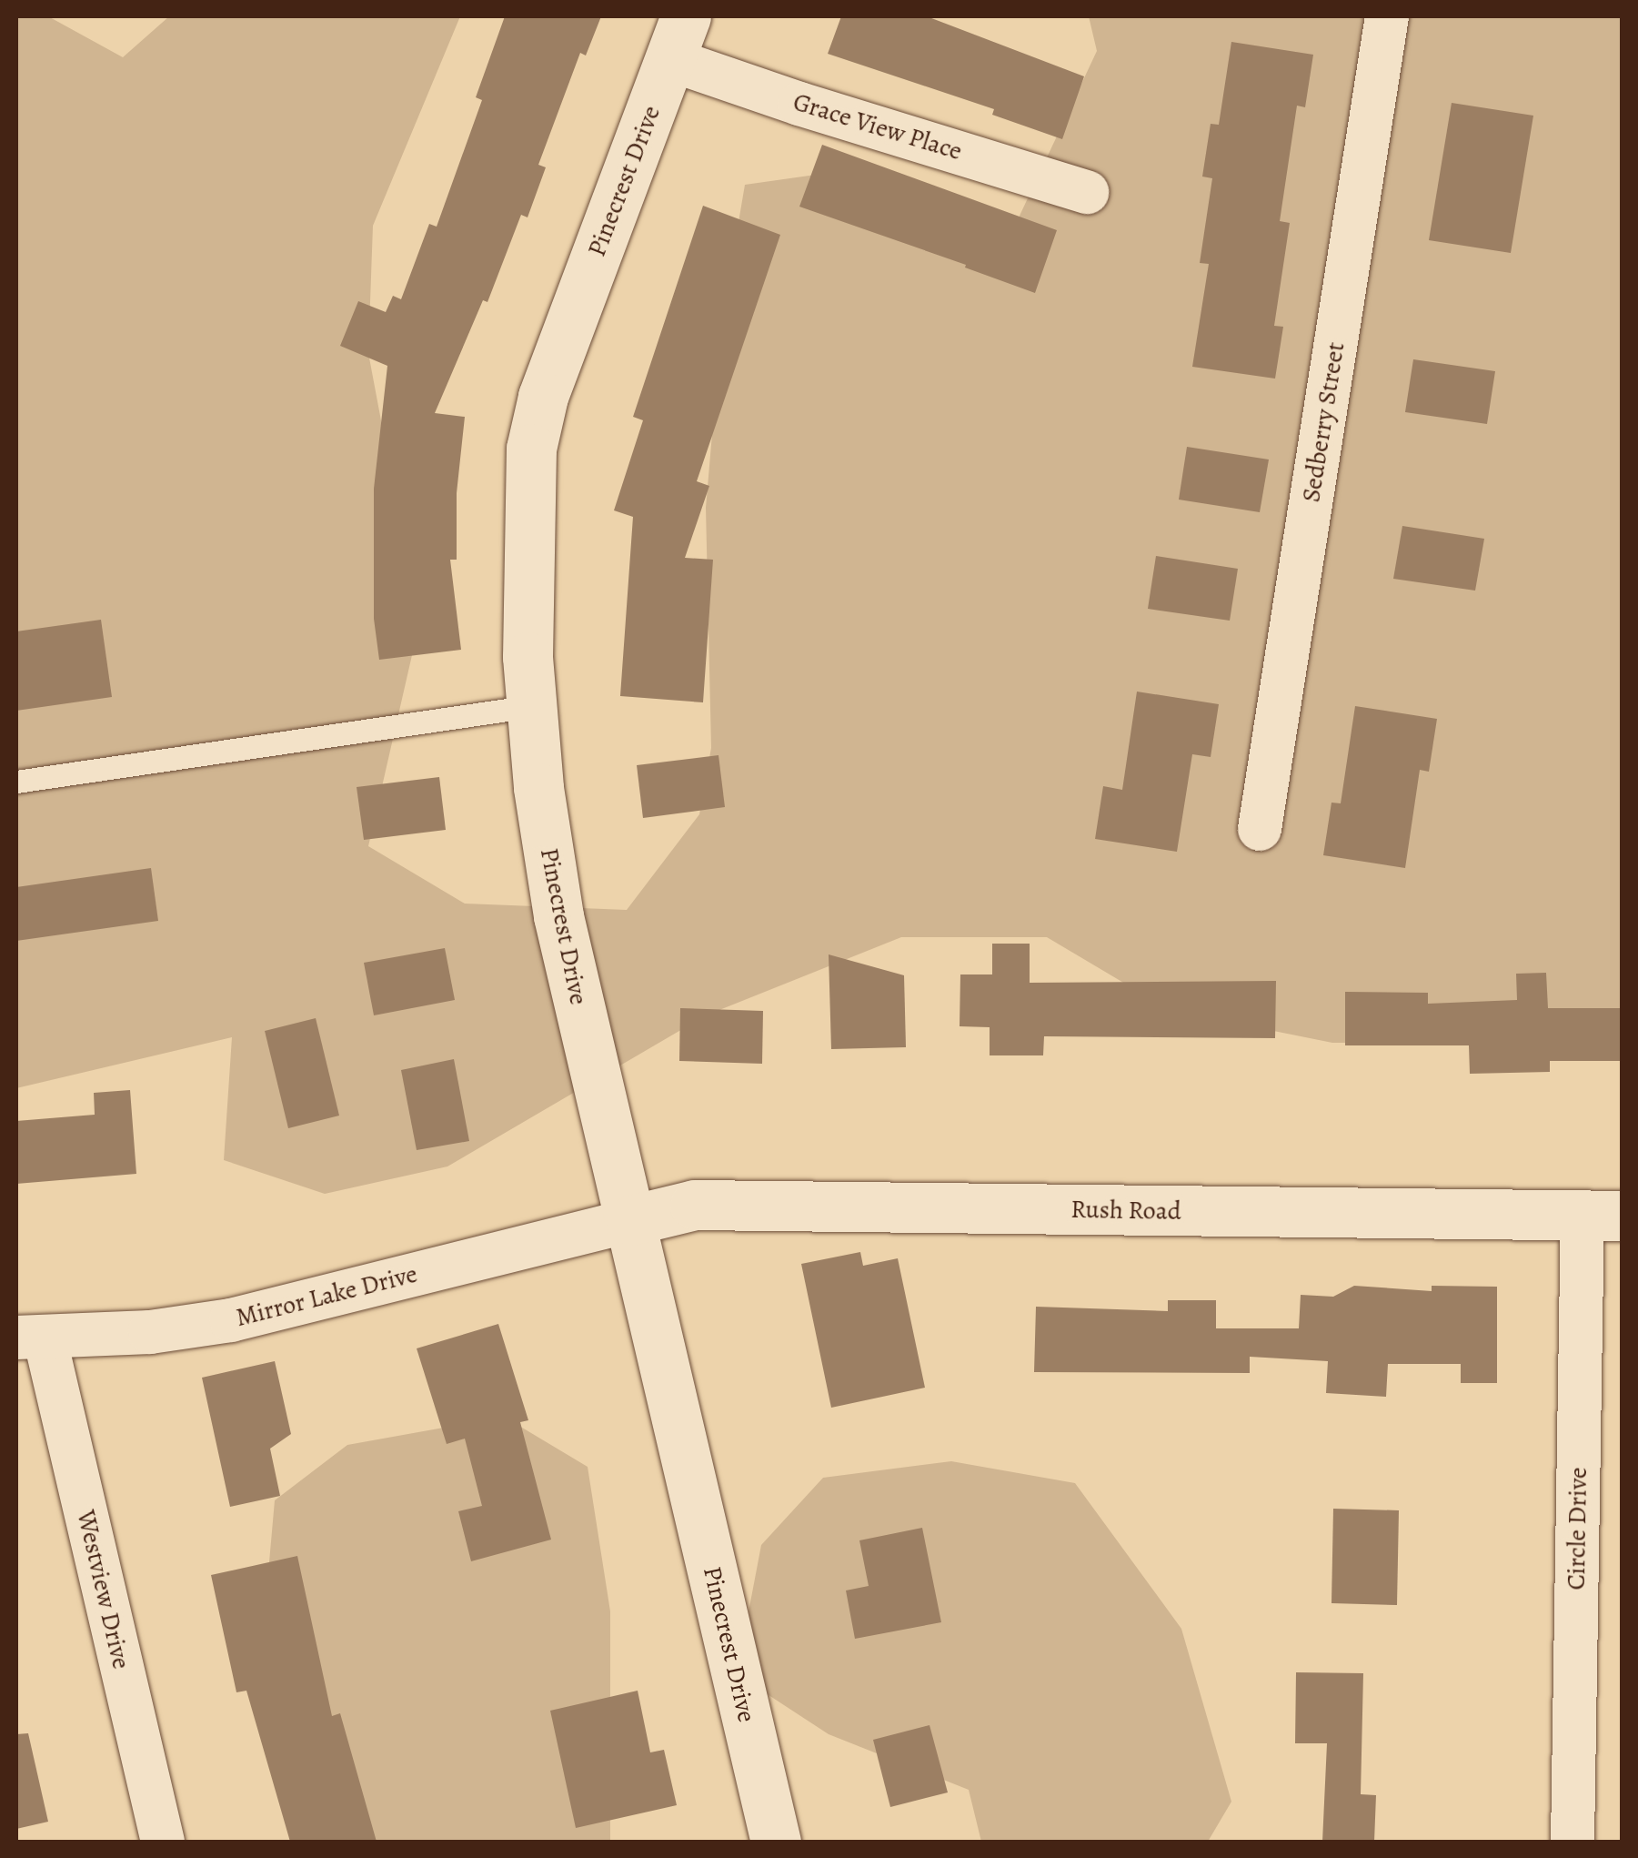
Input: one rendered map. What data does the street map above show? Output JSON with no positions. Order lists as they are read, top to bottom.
{
  "streets": {
    "street": [
      "Grace View Place",
      "Pinecrest Drive",
      "Sedberry Street",
      "Rush Road",
      "Mirror Lake Drive",
      "Circle Drive",
      "Westview Drive"
    ]
  },
  "crossings": [
    ["Grace View Place", "Pinecrest Drive"],
    ["Pinecrest Drive", "Rush Road"],
    ["Pinecrest Drive", "Mirror Lake Drive"],
    ["Rush Road", "Mirror Lake Drive"],
    ["Rush Road", "Circle Drive"],
    ["Mirror Lake Drive", "Westview Drive"]
  ]
}
